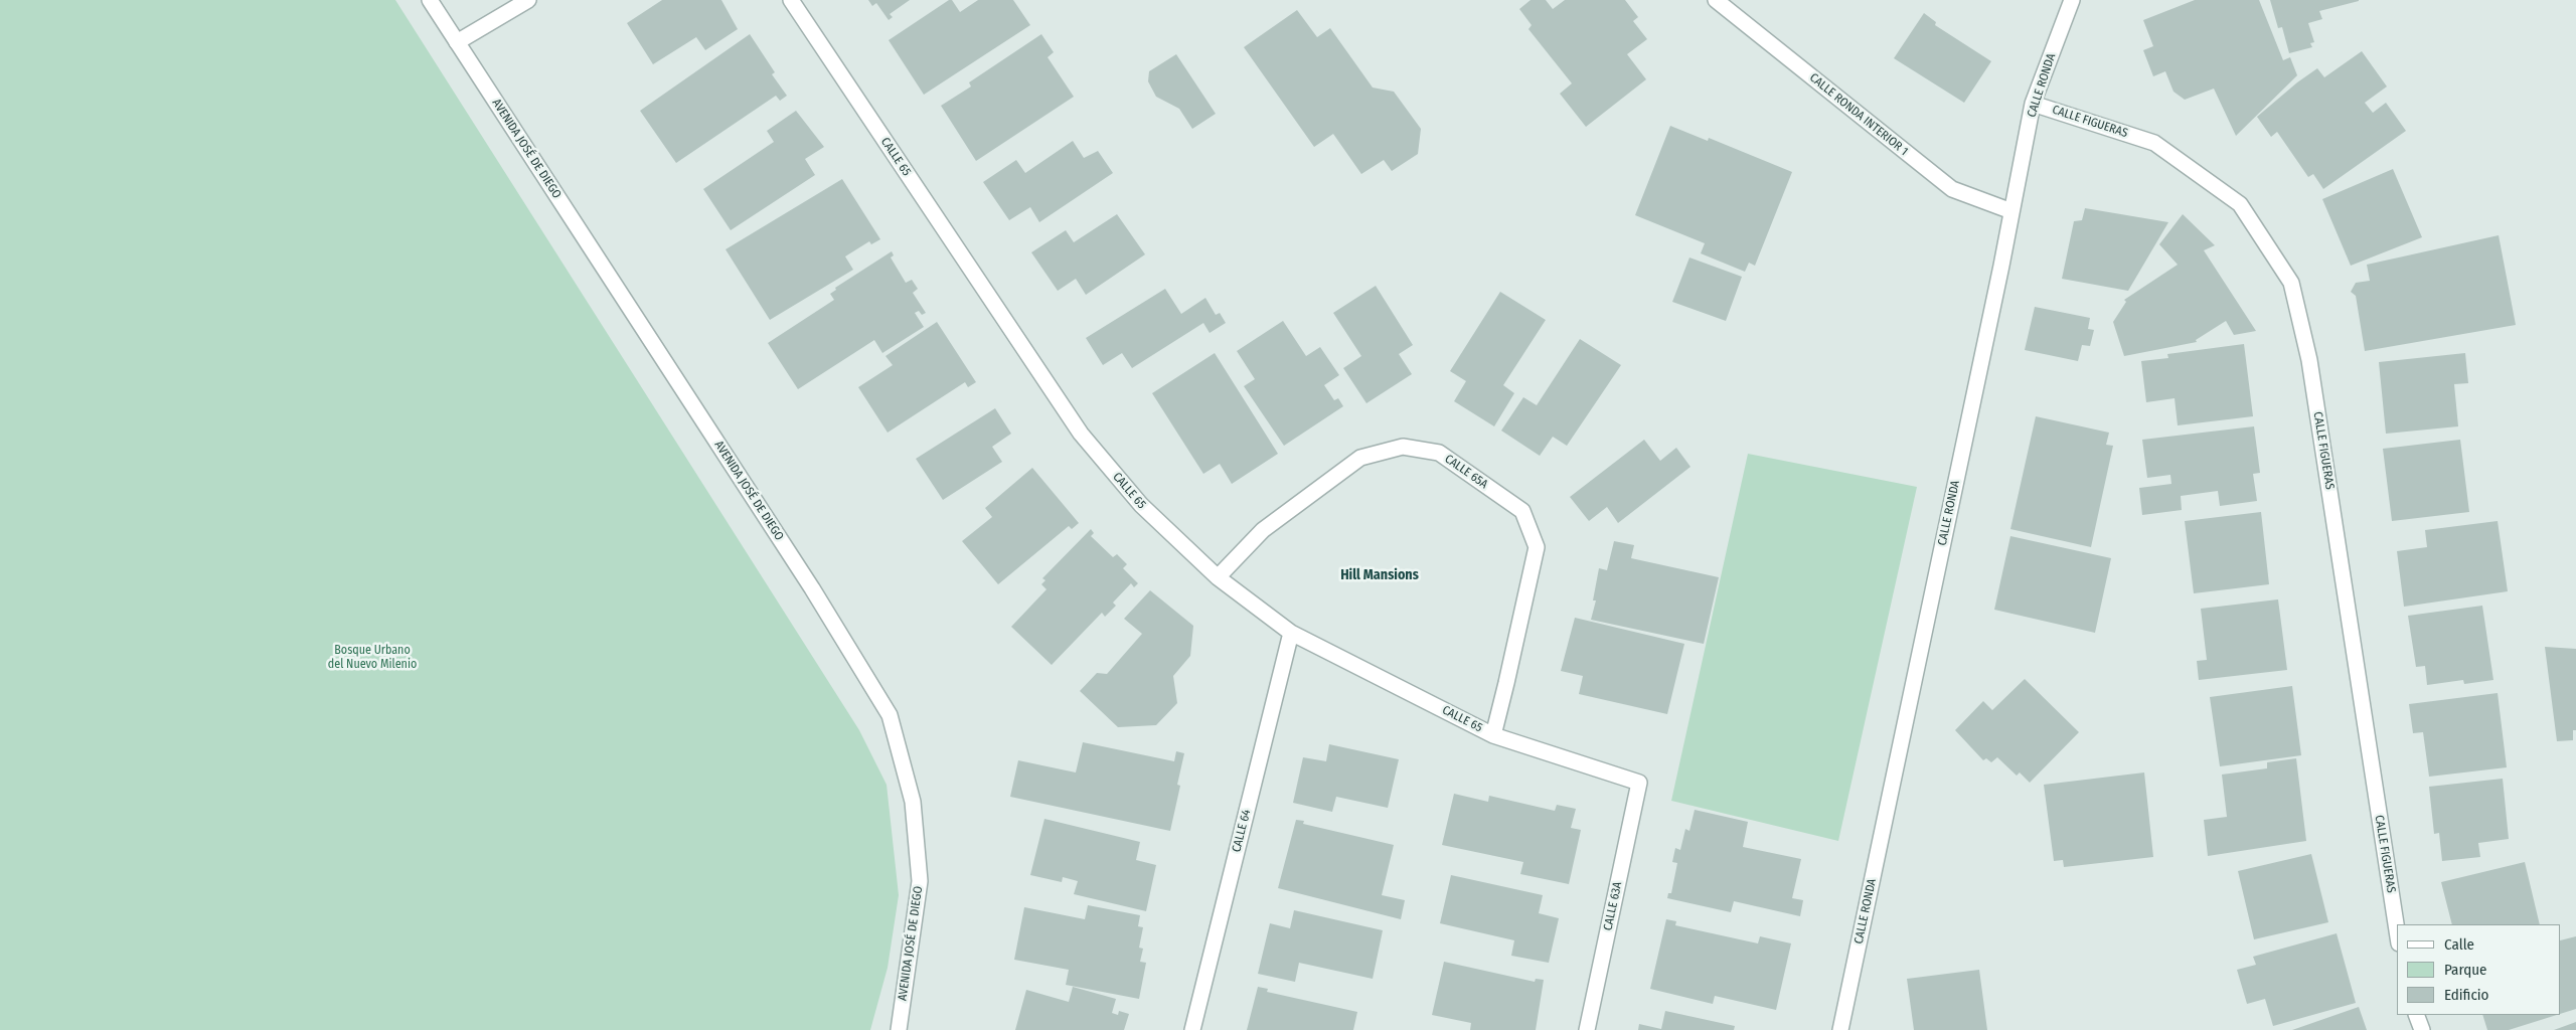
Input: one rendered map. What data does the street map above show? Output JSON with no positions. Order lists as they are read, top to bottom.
{
  "streets": {
    "street": [
      "CALLE RONDA",
      "CALLE RONDA INTERIOR 1",
      "CALLE FIGUERAS",
      "AVENIDA JOSÉ DE DIEGO",
      "CALLE 65",
      "CALLE 65A",
      "CALLE 64",
      "CALLE 63A"
    ]
  },
  "crossings": [
    ["CALLE RONDA", "CALLE RONDA INTERIOR 1"],
    ["CALLE RONDA", "CALLE FIGUERAS"],
    ["CALLE 65", "CALLE 65A"],
    ["CALLE 65", "CALLE 64"],
    ["CALLE 65", "CALLE 63A"]
  ],
  "districts": ["Hill Mansions"],
  "parks": ["Bosque Urbano del Nuevo Milenio"],
  "legend": ["Calle", "Parque", "Edificio"]
}
